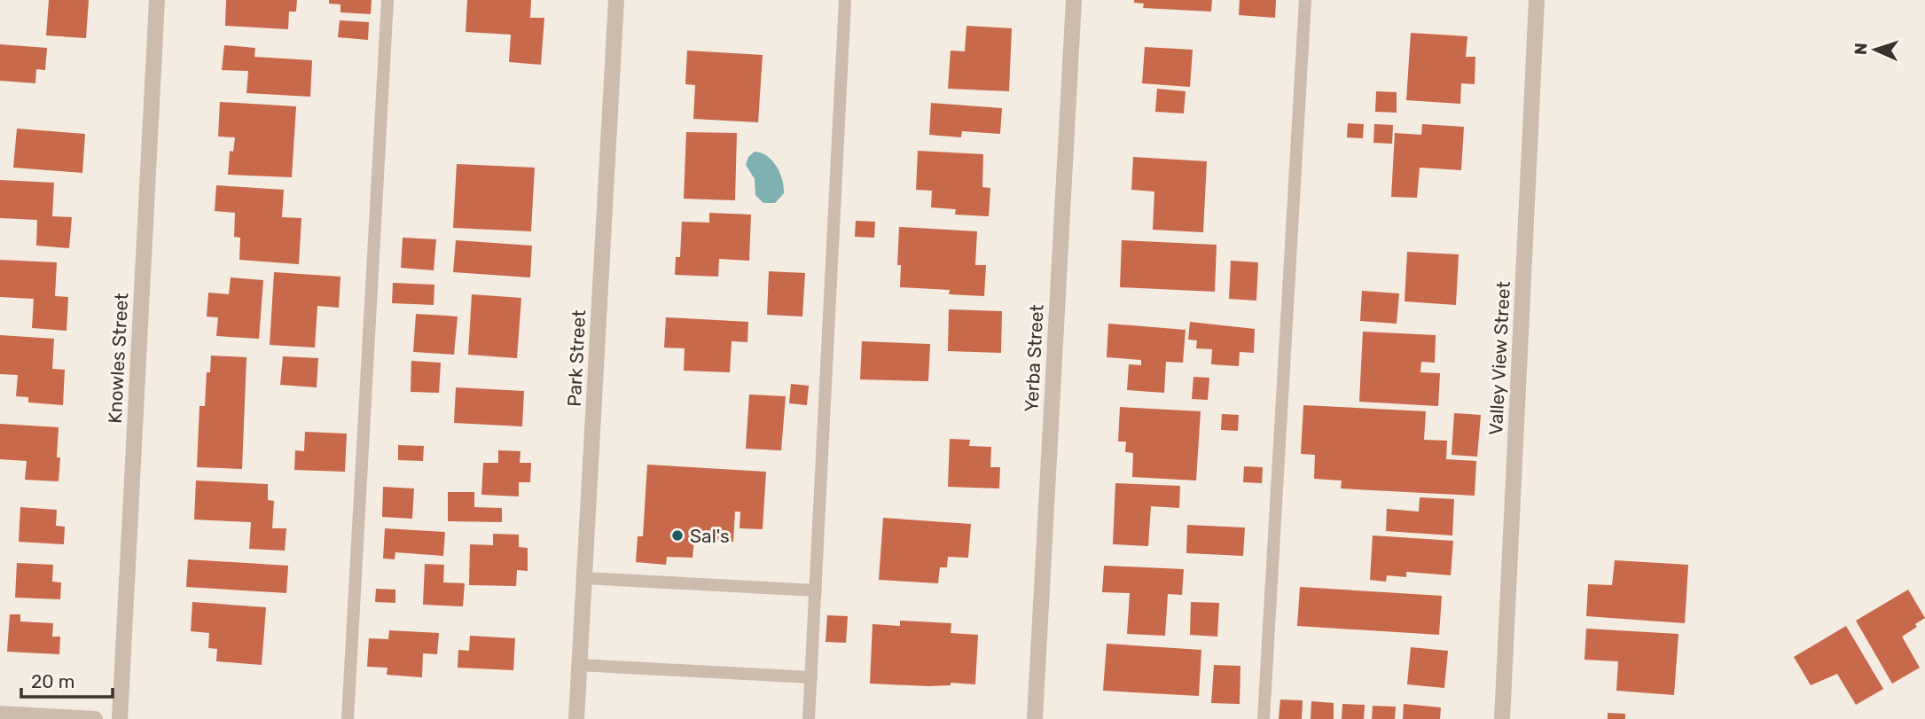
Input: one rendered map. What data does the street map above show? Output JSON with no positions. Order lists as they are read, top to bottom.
{
  "streets": {
    "street": [
      "Knowles Street",
      "Park Street",
      "Yerba Street",
      "Valley View Street"
    ]
  },
  "places": ["Sal's"],
  "scale_bar": "20 m",
  "north": "left"
}
